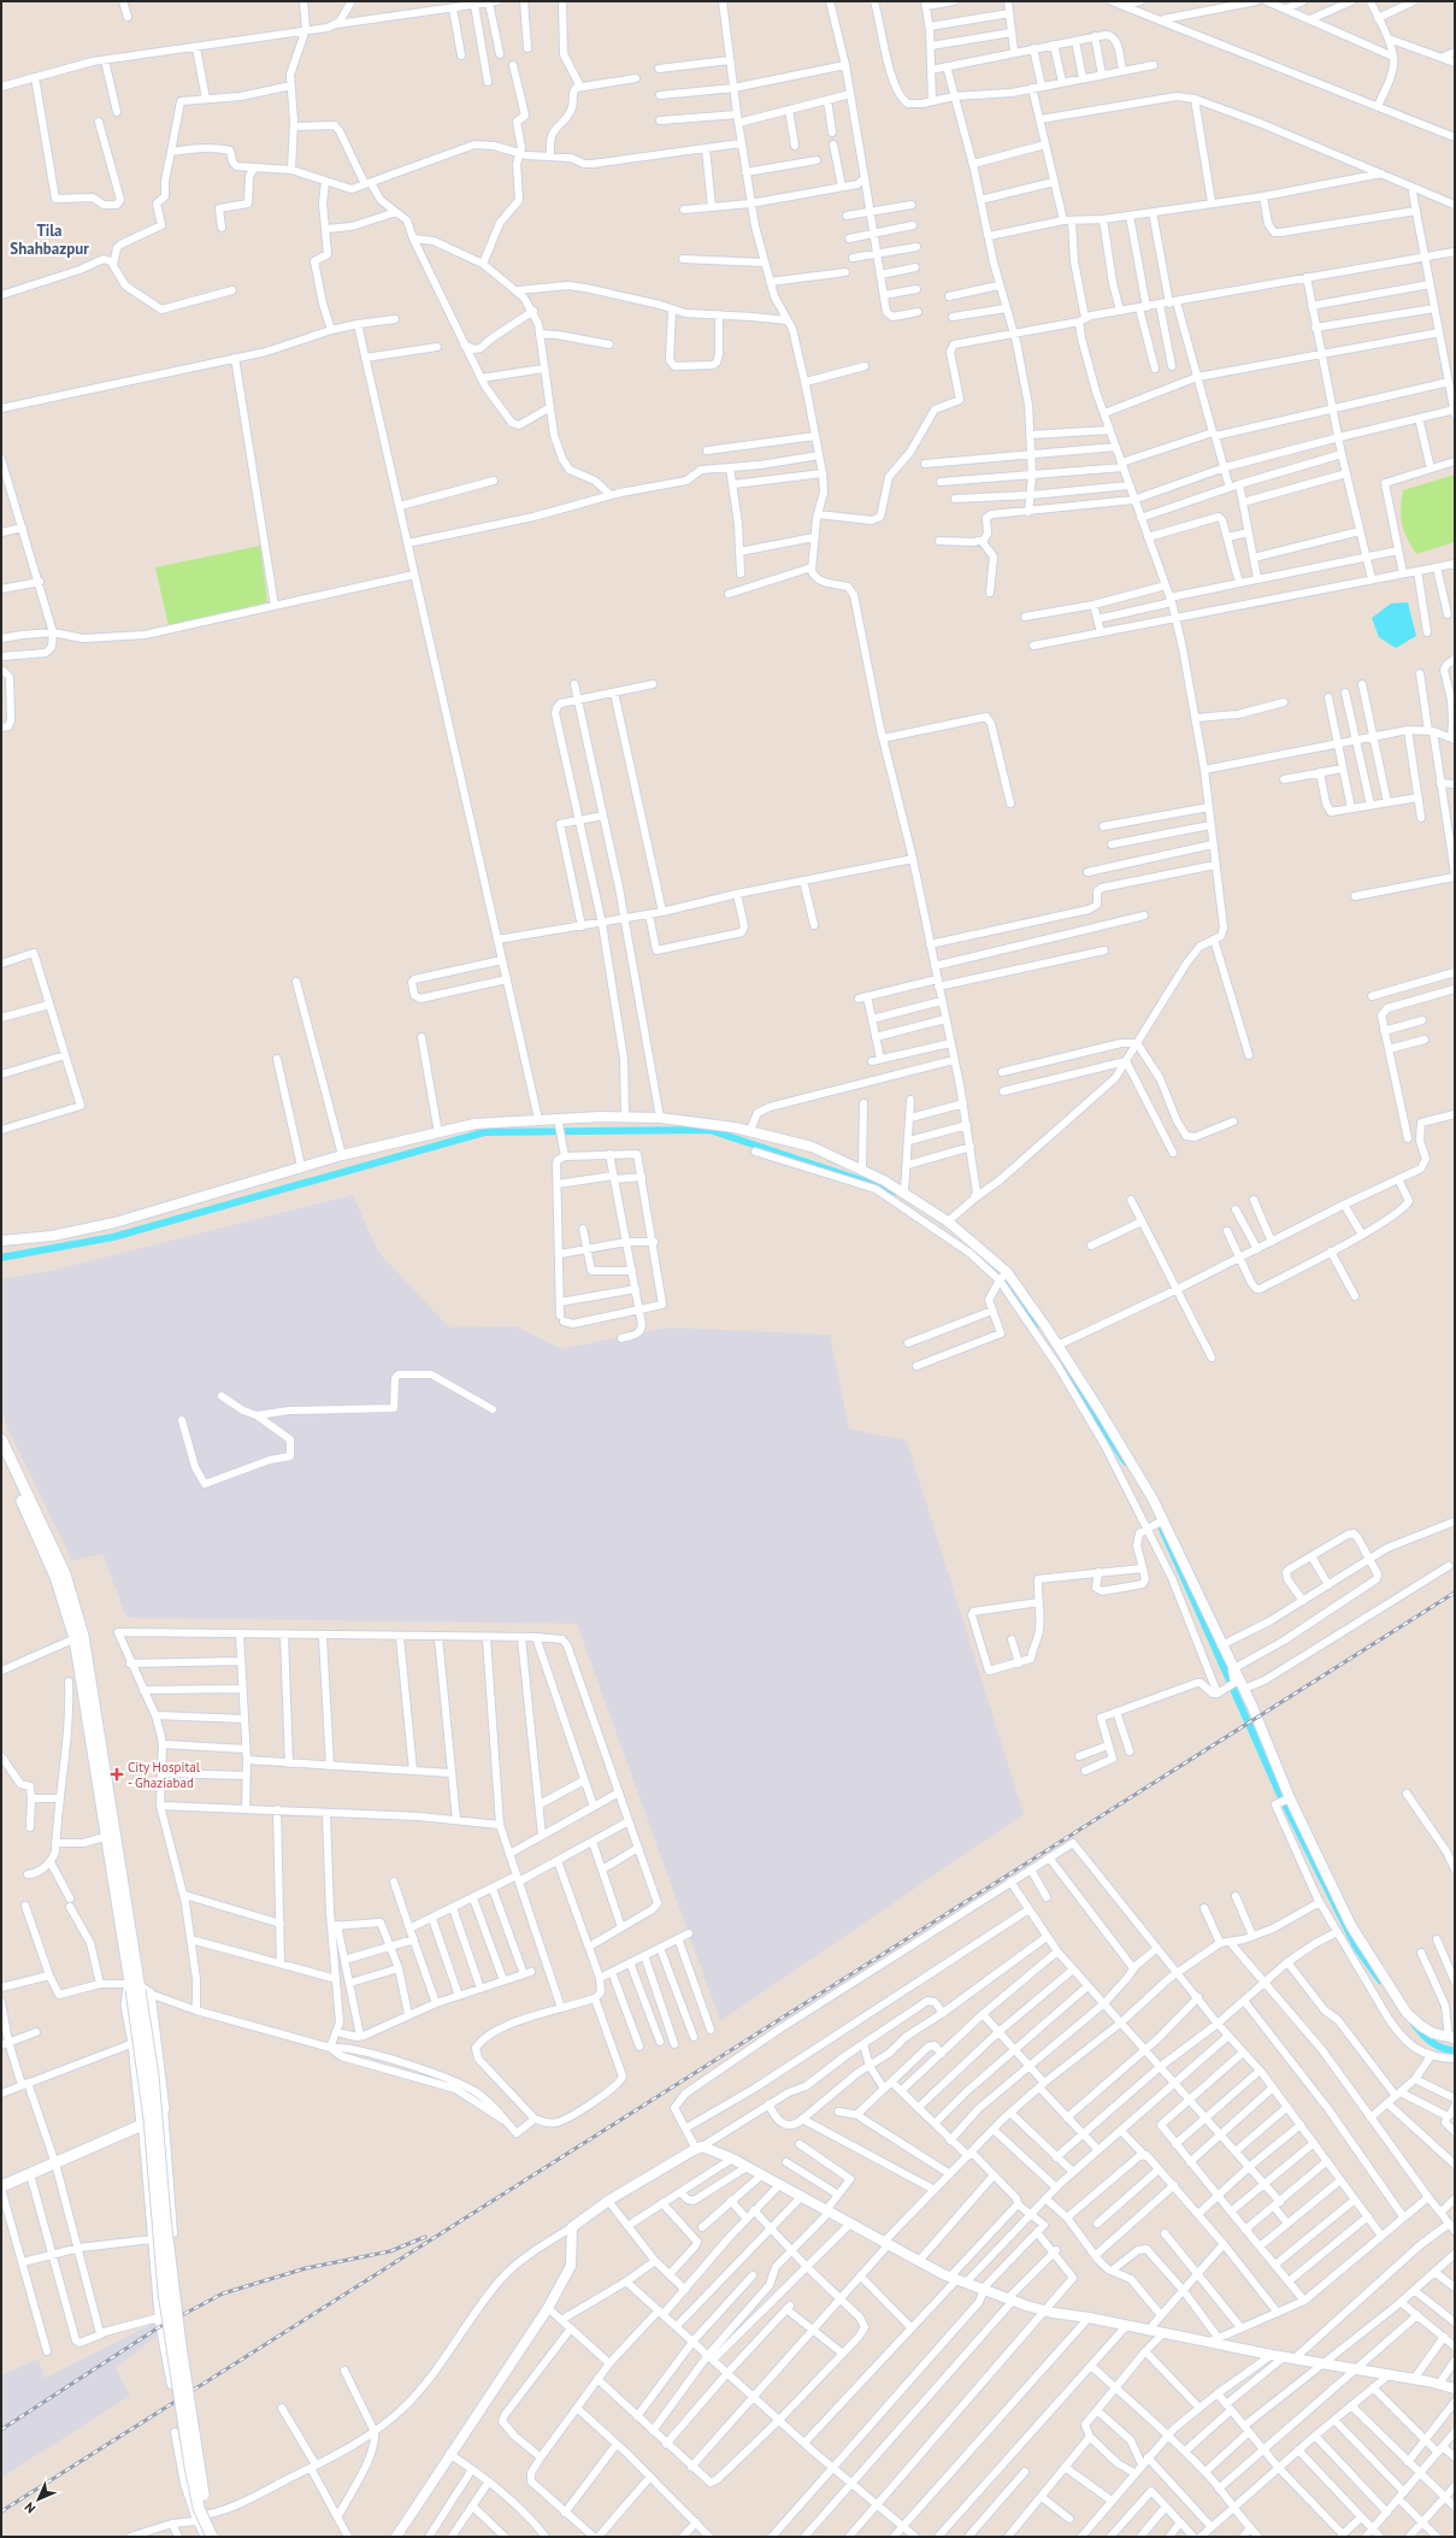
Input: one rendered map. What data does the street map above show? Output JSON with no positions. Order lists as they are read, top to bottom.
{
  "districts": ["Tila Shahbazpur"],
  "places": {
    "health": ["City Hospital - Ghaziabad"]
  },
  "north": "bottom left"
}
